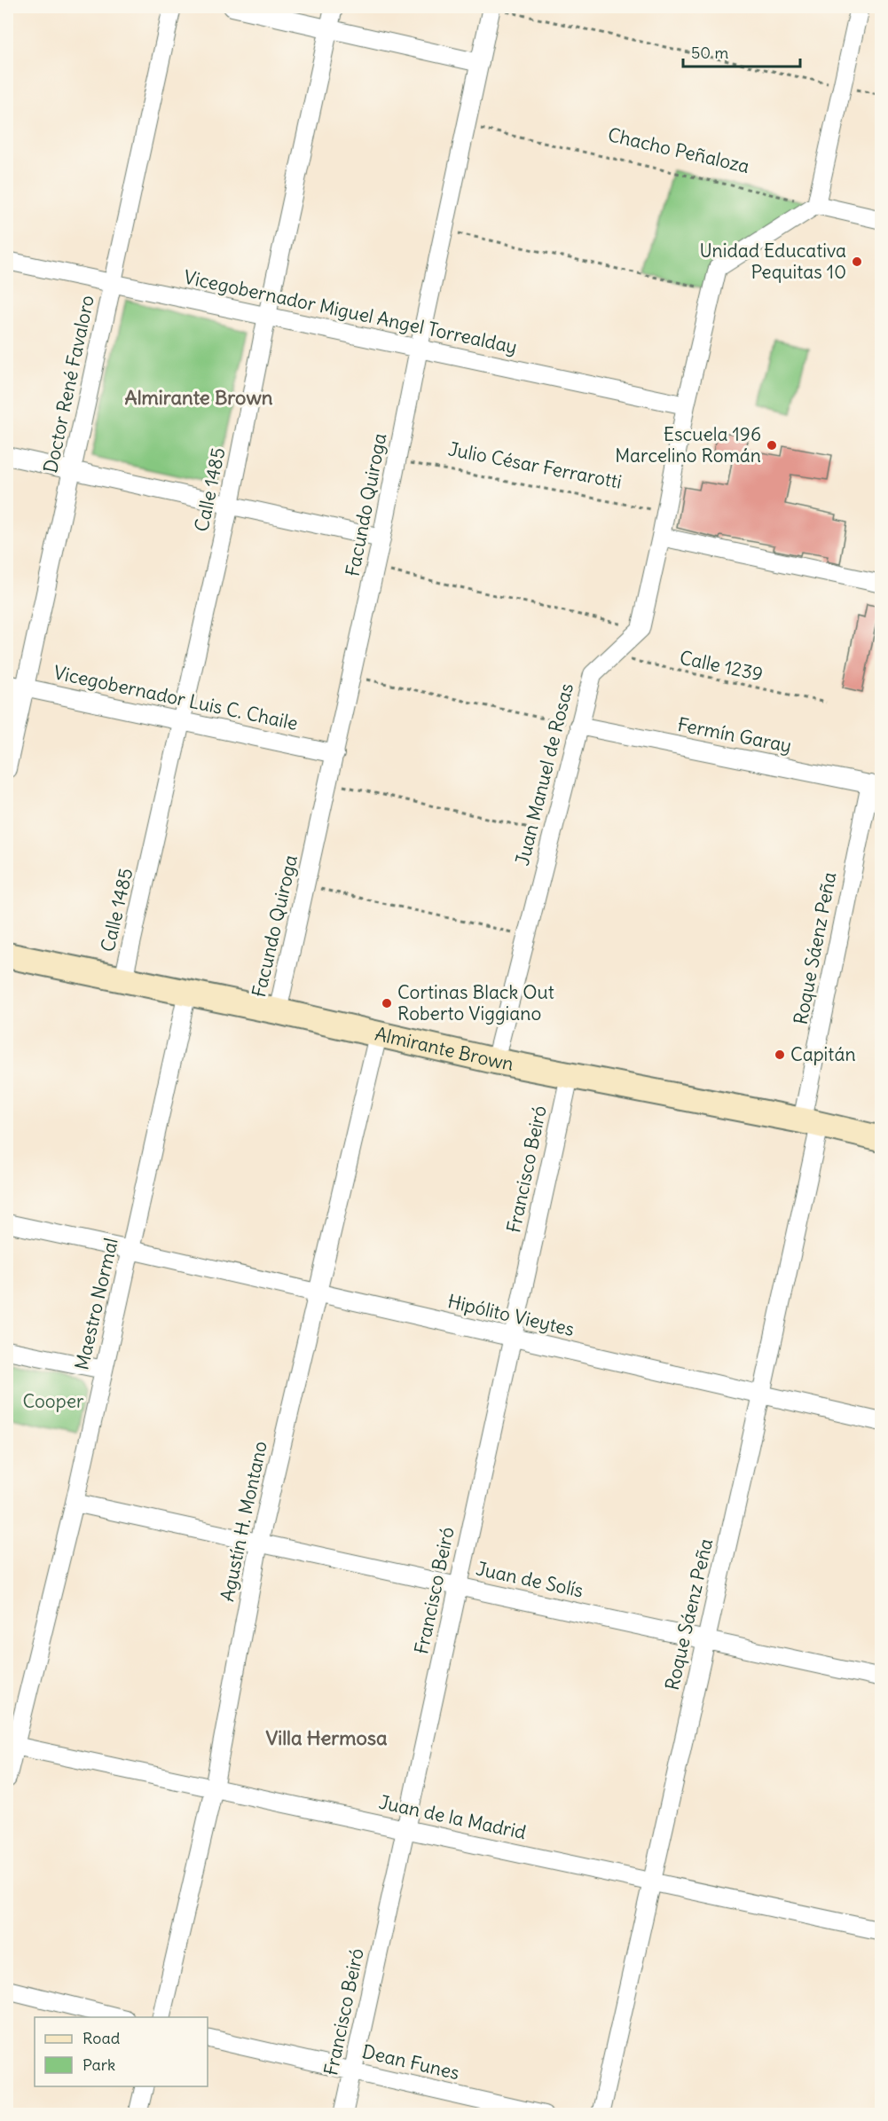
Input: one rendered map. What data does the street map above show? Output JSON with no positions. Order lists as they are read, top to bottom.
{
  "streets": {
    "main road": ["Almirante Brown"],
    "street": [
      "Vicegobernador Miguel Angel Torrealday",
      "Doctor René Favaloro",
      "Calle 1485",
      "Facundo Quiroga",
      "Vicegobernador Luis C. Chaile",
      "Fermín Garay",
      "Juan Manuel de Rosas",
      "Roque Sáenz Peña",
      "Francisco Beiró",
      "Maestro Normal",
      "Hipólito Vieytes",
      "Agustín H. Montano",
      "Juan de Solís",
      "Juan de la Madrid",
      "Dean Funes"
    ],
    "path": ["Chacho Peñaloza", "Julio César Ferrarotti", "Calle 1239"]
  },
  "crossings": [
    ["Chacho Peñaloza", "Facundo Quiroga"],
    ["Vicegobernador Miguel Angel Torrealday", "Doctor René Favaloro"],
    ["Vicegobernador Miguel Angel Torrealday", "Calle 1485"],
    ["Vicegobernador Miguel Angel Torrealday", "Facundo Quiroga"],
    ["Doctor René Favaloro", "Vicegobernador Luis C. Chaile"],
    ["Julio César Ferrarotti", "Facundo Quiroga"],
    ["Calle 1485", "Vicegobernador Luis C. Chaile"],
    ["Calle 1485", "Almirante Brown"],
    ["Facundo Quiroga", "Vicegobernador Luis C. Chaile"],
    ["Facundo Quiroga", "Almirante Brown"],
    ["Calle 1239", "Juan Manuel de Rosas"],
    ["Fermín Garay", "Juan Manuel de Rosas"],
    ["Fermín Garay", "Roque Sáenz Peña"],
    ["Juan Manuel de Rosas", "Almirante Brown"],
    ["Roque Sáenz Peña", "Almirante Brown"],
    ["Roque Sáenz Peña", "Hipólito Vieytes"],
    ["Roque Sáenz Peña", "Juan de Solís"],
    ["Roque Sáenz Peña", "Juan de la Madrid"],
    ["Almirante Brown", "Francisco Beiró"],
    ["Almirante Brown", "Maestro Normal"],
    ["Almirante Brown", "Agustín H. Montano"],
    ["Francisco Beiró", "Hipólito Vieytes"],
    ["Francisco Beiró", "Juan de Solís"],
    ["Francisco Beiró", "Juan de la Madrid"],
    ["Francisco Beiró", "Dean Funes"],
    ["Maestro Normal", "Hipólito Vieytes"],
    ["Maestro Normal", "Juan de Solís"],
    ["Maestro Normal", "Juan de la Madrid"],
    ["Hipólito Vieytes", "Agustín H. Montano"],
    ["Agustín H. Montano", "Juan de Solís"],
    ["Agustín H. Montano", "Juan de la Madrid"]
  ],
  "districts": ["Almirante Brown", "Villa Hermosa"],
  "parks": ["Cooper"],
  "places": [
    "Unidad Educativa Pequitas 10",
    "Escuela 196 Marcelino Román",
    "Cortinas Black Out Roberto Viggiano",
    "Capitán"
  ],
  "legend": ["Road", "Park"],
  "scale_bar": "50 m"
}
